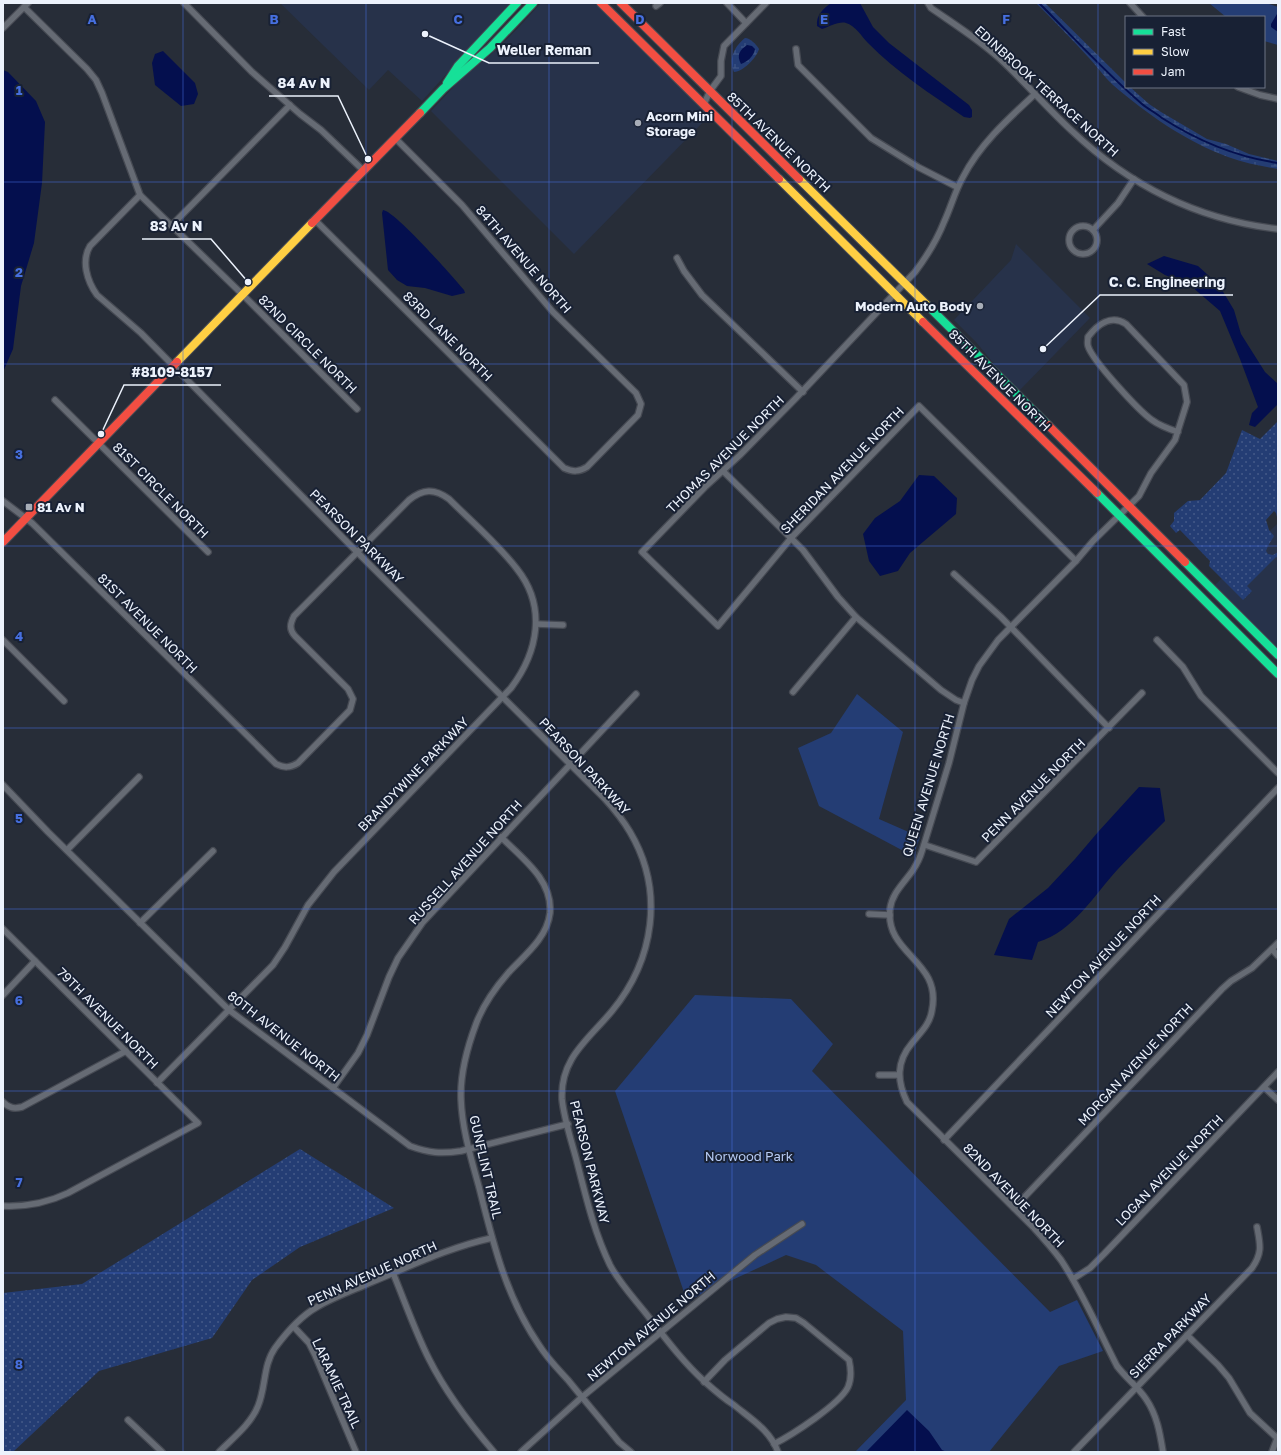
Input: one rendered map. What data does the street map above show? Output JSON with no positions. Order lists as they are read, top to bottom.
{
  "streets": {
    "main road": ["85TH AVENUE NORTH"],
    "street": [
      "EDINBROOK TERRACE NORTH",
      "84TH AVENUE NORTH",
      "83RD LANE NORTH",
      "82ND CIRCLE NORTH",
      "THOMAS AVENUE NORTH",
      "SHERIDAN AVENUE NORTH",
      "81ST CIRCLE NORTH",
      "PEARSON PARKWAY",
      "81ST AVENUE NORTH",
      "BRANDYWINE PARKWAY",
      "QUEEN AVENUE NORTH",
      "PENN AVENUE NORTH",
      "RUSSELL AVENUE NORTH",
      "NEWTON AVENUE NORTH",
      "79TH AVENUE NORTH",
      "80TH AVENUE NORTH",
      "MORGAN AVENUE NORTH",
      "GUNFLINT TRAIL",
      "LOGAN AVENUE NORTH",
      "82ND AVENUE NORTH",
      "SIERRA PARKWAY",
      "LARAMIE TRAIL"
    ]
  },
  "crossings": [
    ["EDINBROOK TERRACE NORTH", "THOMAS AVENUE NORTH"],
    ["85TH AVENUE NORTH", "THOMAS AVENUE NORTH"],
    ["85TH AVENUE NORTH", "QUEEN AVENUE NORTH"],
    ["84TH AVENUE NORTH", "83RD LANE NORTH"],
    ["82ND CIRCLE NORTH", "PEARSON PARKWAY"],
    ["THOMAS AVENUE NORTH", "SHERIDAN AVENUE NORTH"],
    ["SHERIDAN AVENUE NORTH", "QUEEN AVENUE NORTH"],
    ["PEARSON PARKWAY", "81ST AVENUE NORTH"],
    ["PEARSON PARKWAY", "BRANDYWINE PARKWAY"],
    ["PEARSON PARKWAY", "RUSSELL AVENUE NORTH"],
    ["PEARSON PARKWAY", "NEWTON AVENUE NORTH"],
    ["PEARSON PARKWAY", "80TH AVENUE NORTH"],
    ["81ST AVENUE NORTH", "BRANDYWINE PARKWAY"],
    ["BRANDYWINE PARKWAY", "79TH AVENUE NORTH"],
    ["BRANDYWINE PARKWAY", "80TH AVENUE NORTH"],
    ["QUEEN AVENUE NORTH", "PENN AVENUE NORTH"],
    ["QUEEN AVENUE NORTH", "82ND AVENUE NORTH"],
    ["PENN AVENUE NORTH", "GUNFLINT TRAIL"],
    ["PENN AVENUE NORTH", "LARAMIE TRAIL"],
    ["RUSSELL AVENUE NORTH", "80TH AVENUE NORTH"],
    ["RUSSELL AVENUE NORTH", "GUNFLINT TRAIL"],
    ["NEWTON AVENUE NORTH", "GUNFLINT TRAIL"],
    ["NEWTON AVENUE NORTH", "82ND AVENUE NORTH"],
    ["80TH AVENUE NORTH", "GUNFLINT TRAIL"],
    ["MORGAN AVENUE NORTH", "82ND AVENUE NORTH"],
    ["LOGAN AVENUE NORTH", "82ND AVENUE NORTH"],
    ["82ND AVENUE NORTH", "SIERRA PARKWAY"]
  ],
  "parks": ["Norwood Park"],
  "places": {
    "other": [
      "Weller Reman",
      "Acorn Mini Storage",
      "84 Av N",
      "83 Av N",
      "Modern Auto Body",
      "C. C. Engineering",
      "#8109-8157"
    ],
    "transit": ["81 Av N"]
  },
  "legend": ["Fast", "Slow", "Jam"],
  "grid": {
    "columns": [
      "A",
      "B",
      "C",
      "D",
      "E",
      "F"
    ],
    "rows": [
      "1",
      "2",
      "3",
      "4",
      "5",
      "6",
      "7",
      "8"
    ]
  }
}
